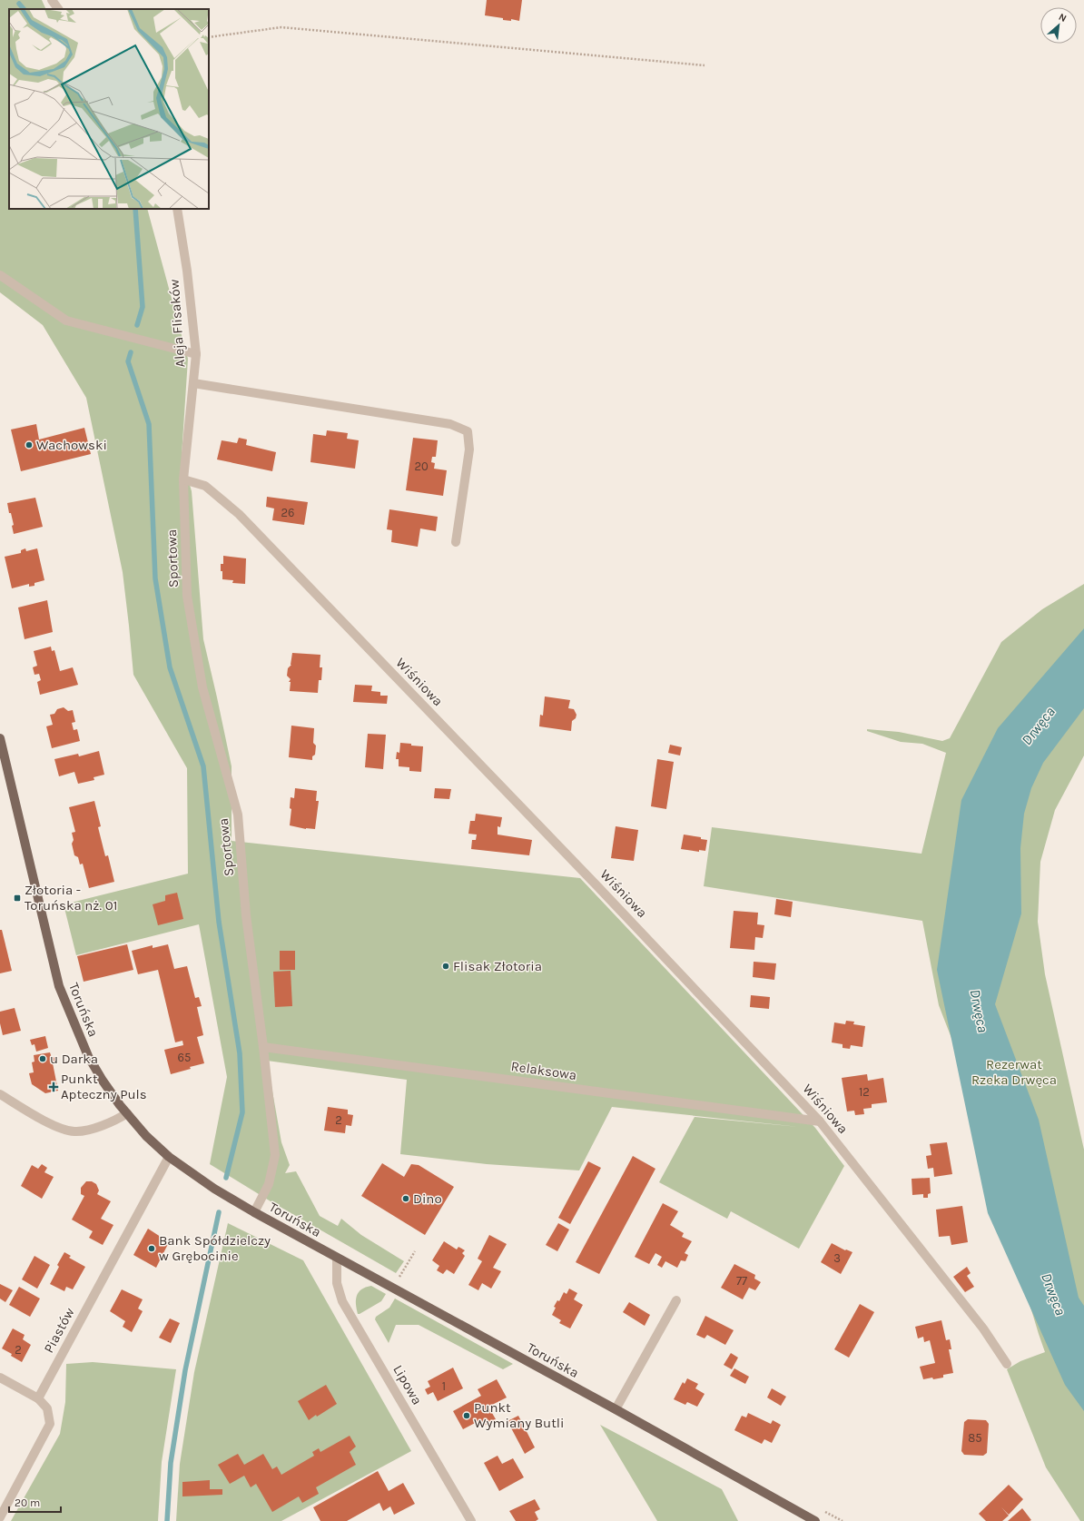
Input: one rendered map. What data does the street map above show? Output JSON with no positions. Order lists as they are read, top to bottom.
{
  "streets": {
    "main road": ["Toruńska"],
    "street": [
      "Aleja Flisaków",
      "Sportowa",
      "Wiśniowa",
      "Relaksowa",
      "Piastów",
      "Lipowa"
    ]
  },
  "crossings": [
    ["Aleja Flisaków", "Sportowa"],
    ["Aleja Flisaków", "Wiśniowa"],
    ["Sportowa", "Wiśniowa"],
    ["Sportowa", "Toruńska"],
    ["Sportowa", "Relaksowa"],
    ["Wiśniowa", "Relaksowa"],
    ["Toruńska", "Piastów"],
    ["Toruńska", "Lipowa"]
  ],
  "water": ["Drwęca"],
  "parks": ["Rezerwat Rzeka Drwęca"],
  "places": {
    "other": [
      "Wachowski",
      "Flisak Złotoria",
      "u Darka",
      "Dino",
      "Bank Spółdzielczy w Grębocinie",
      "Punkt Wymiany Butli"
    ],
    "transit": ["Złotoria - Toruńska nż. 01"],
    "health": ["Punkt Apteczny Puls"]
  },
  "house_numbers": [
    "20",
    "26",
    "65",
    "12",
    "2",
    "3",
    "77",
    "2",
    "1",
    "85"
  ],
  "scale_bar": "20 m",
  "north": "top right"
}
